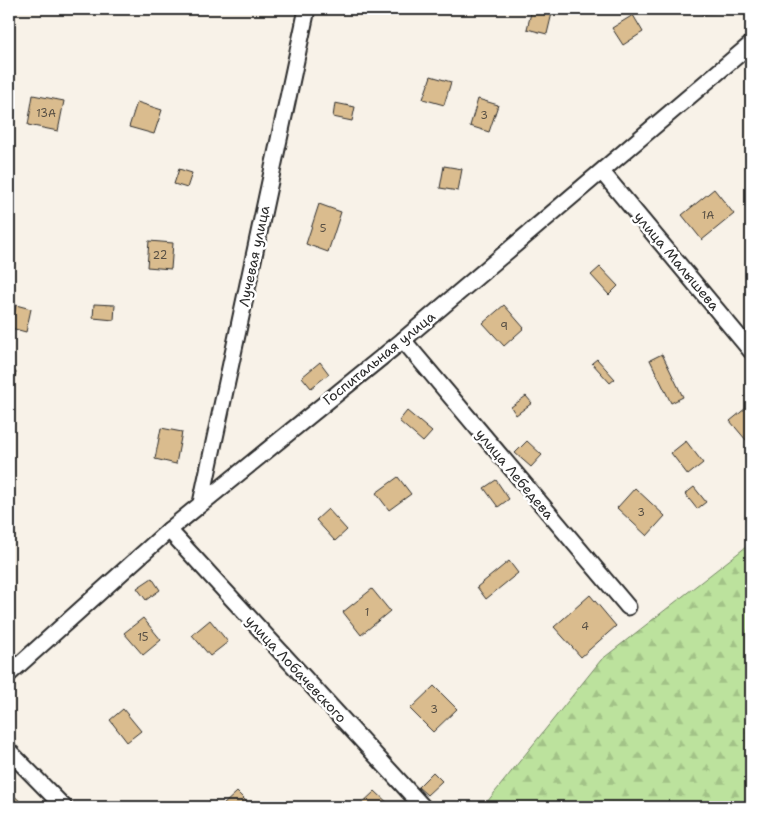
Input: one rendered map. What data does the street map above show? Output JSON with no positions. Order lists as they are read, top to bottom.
{
  "streets": {
    "street": [
      "Лучевая улица",
      "улица Малышева",
      "Госпитальная улица",
      "улица Лебедева",
      "улица Лобачевского"
    ]
  },
  "crossings": [
    ["Лучевая улица", "Госпитальная улица"],
    ["улица Малышева", "Госпитальная улица"],
    ["Госпитальная улица", "улица Лебедева"],
    ["Госпитальная улица", "улица Лобачевского"]
  ],
  "house_numbers": [
    "13А",
    "3",
    "1А",
    "5",
    "22",
    "9",
    "3",
    "1",
    "4",
    "15",
    "3"
  ]
}
